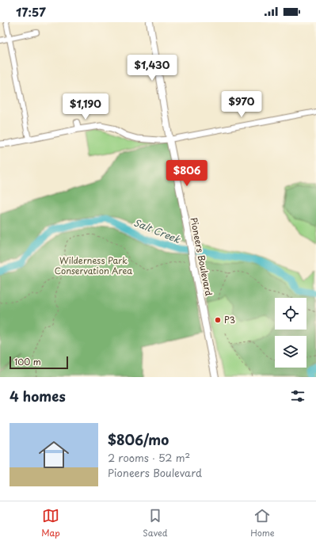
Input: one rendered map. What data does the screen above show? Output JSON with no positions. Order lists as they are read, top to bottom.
{
  "streets": {
    "main road": ["Pioneers Boulevard"]
  },
  "water": ["Salt Creek"],
  "parks": ["Wilderness Park Conservation Area"],
  "places": ["P3"],
  "scale_bar": "100 m",
  "page": {
    "status": "17:57",
    "price": [
      "$1,430",
      "$970",
      "$1,190",
      "$806"
    ],
    "scale": "100 m",
    "heading": "4 homes",
    "list": [
      {
        "name": "$806/mo",
        "note": "2 rooms · 52 m² · Pioneers Boulevard"
      }
    ],
    "tabs": ["Map", "Saved", "Home"]
  }
}
